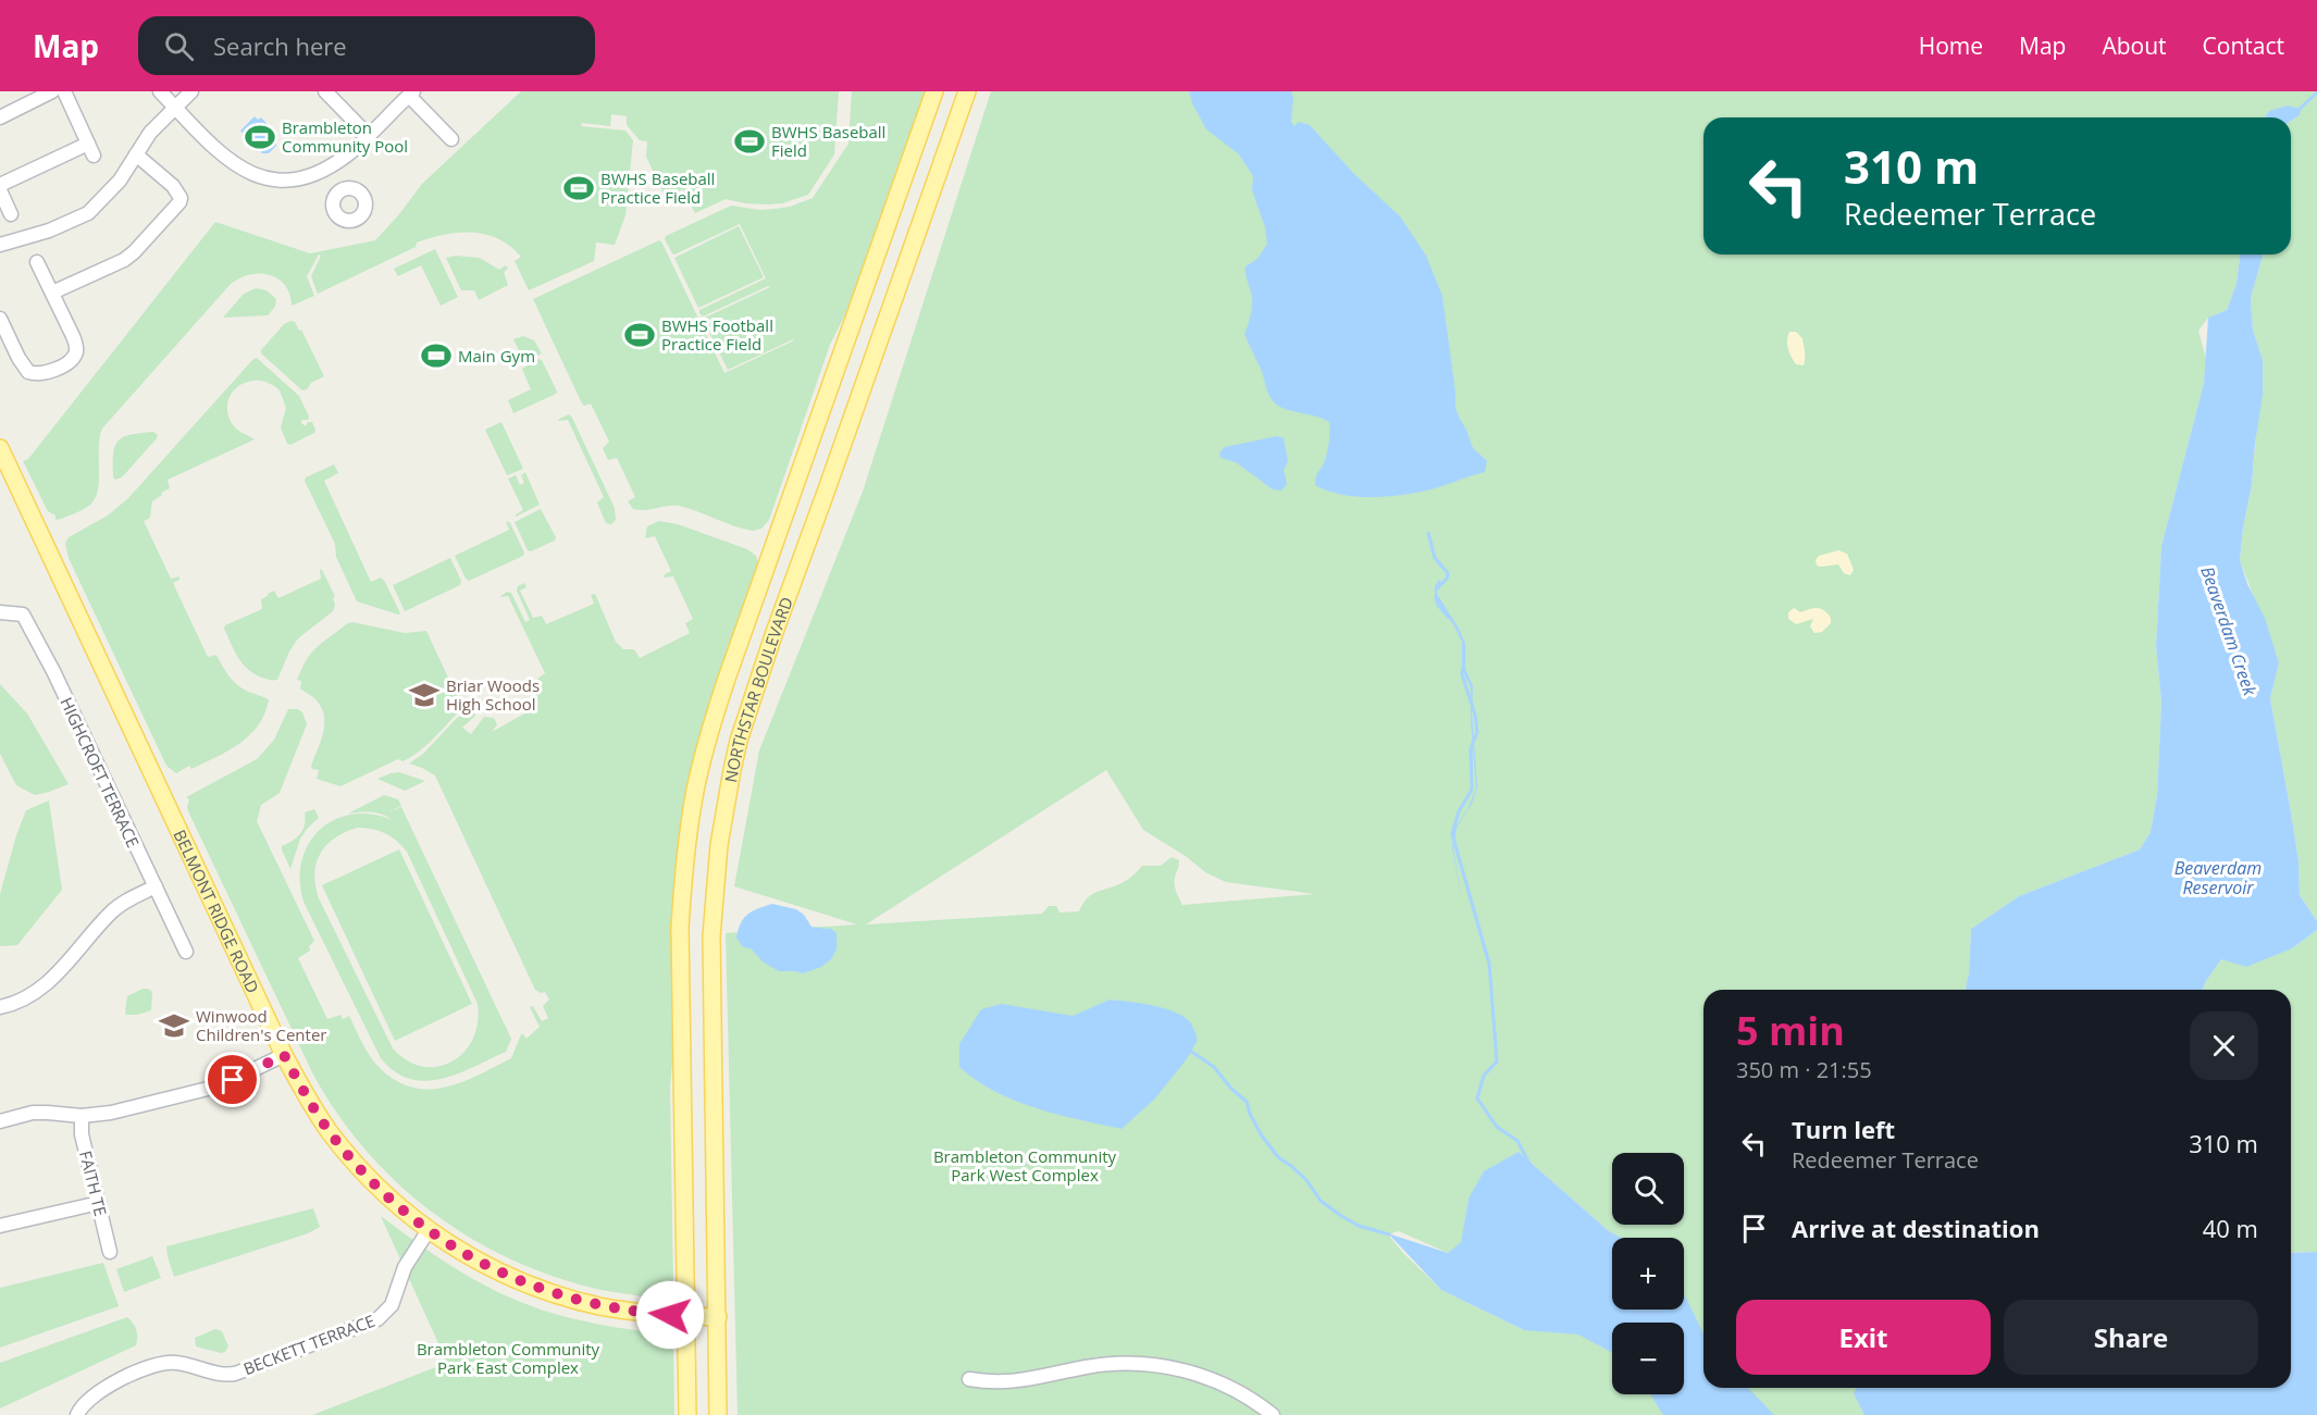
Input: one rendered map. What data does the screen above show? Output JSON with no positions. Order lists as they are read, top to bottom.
{
  "streets": {
    "main road": ["NORTHSTAR BOULEVARD", "BELMONT RIDGE ROAD"],
    "street": ["HIGHCROFT TERRACE", "FAITH TE", "BECKETT TERRACE"]
  },
  "crossings": [
    ["NORTHSTAR BOULEVARD", "BELMONT RIDGE ROAD"],
    ["BELMONT RIDGE ROAD", "BECKETT TERRACE"]
  ],
  "water": ["Beaverdam Creek", "Beaverdam Reservoir"],
  "parks": ["Brambleton Community Park West Complex", "Brambleton Community Park East Complex"],
  "places": {
    "sports": [
      "Brambleton Community Pool",
      "BWHS Baseball Field",
      "BWHS Baseball Practice Field",
      "BWHS Football Practice Field",
      "Main Gym"
    ],
    "school or university": ["Briar Woods High School", "Winwood Children's Center"]
  },
  "page": {
    "header": "Map",
    "search": "Search here",
    "nav": [
      "Home",
      "Map",
      "About",
      "Contact"
    ],
    "turn": ["310 m", "Redeemer Terrace"],
    "heading": ["5 min", "350 m · 21:55"],
    "list": [
      {
        "name": "Turn left",
        "note": "Redeemer Terrace",
        "value": "310 m"
      },
      {
        "name": "Arrive at destination",
        "value": "40 m"
      }
    ],
    "map_buttons": ["+", "−"],
    "buttons": ["Exit", "Share"]
  }
}
